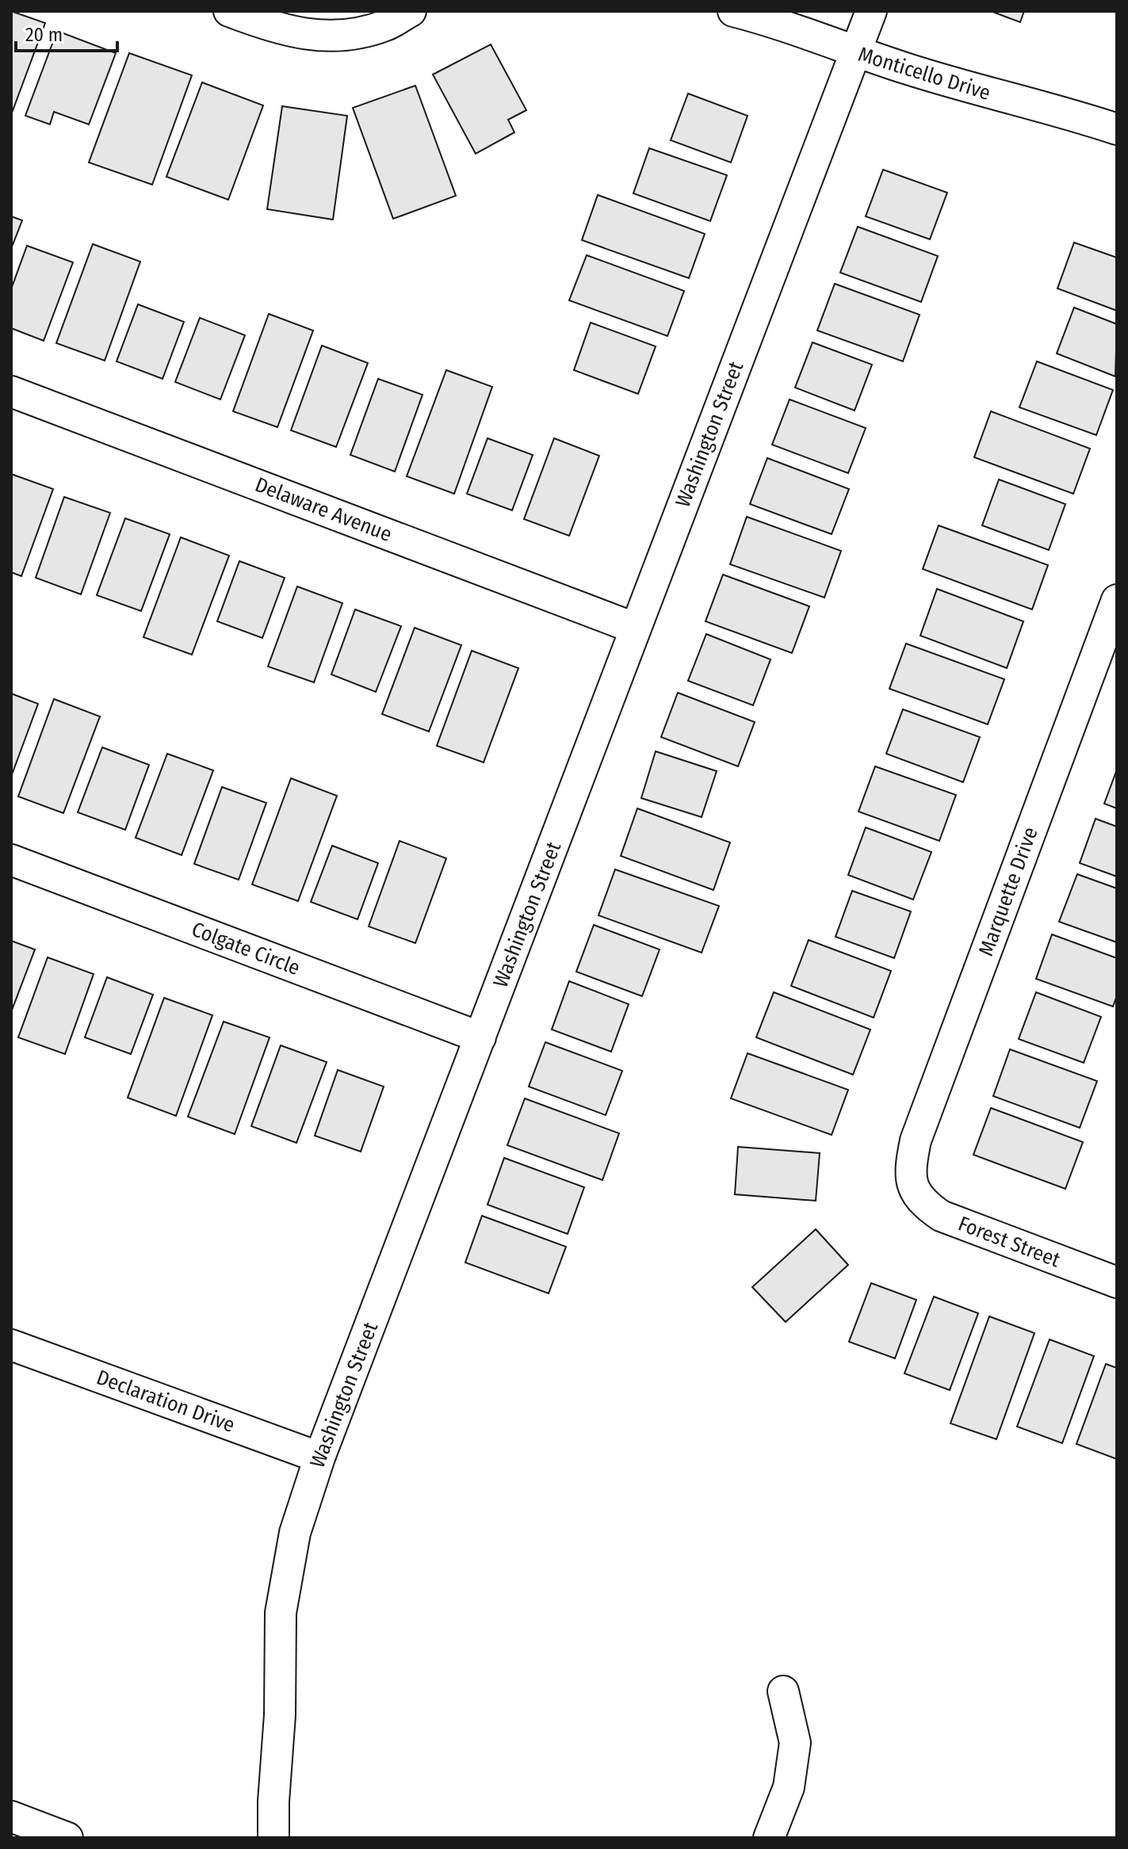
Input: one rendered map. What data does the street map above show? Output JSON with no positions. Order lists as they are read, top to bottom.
{
  "streets": {
    "street": [
      "Monticello Drive",
      "Washington Street",
      "Delaware Avenue",
      "Marquette Drive",
      "Colgate Circle",
      "Forest Street",
      "Declaration Drive"
    ]
  },
  "crossings": [
    ["Monticello Drive", "Washington Street"],
    ["Washington Street", "Delaware Avenue"],
    ["Washington Street", "Colgate Circle"],
    ["Washington Street", "Declaration Drive"],
    ["Marquette Drive", "Forest Street"]
  ],
  "scale_bar": "20 m"
}
